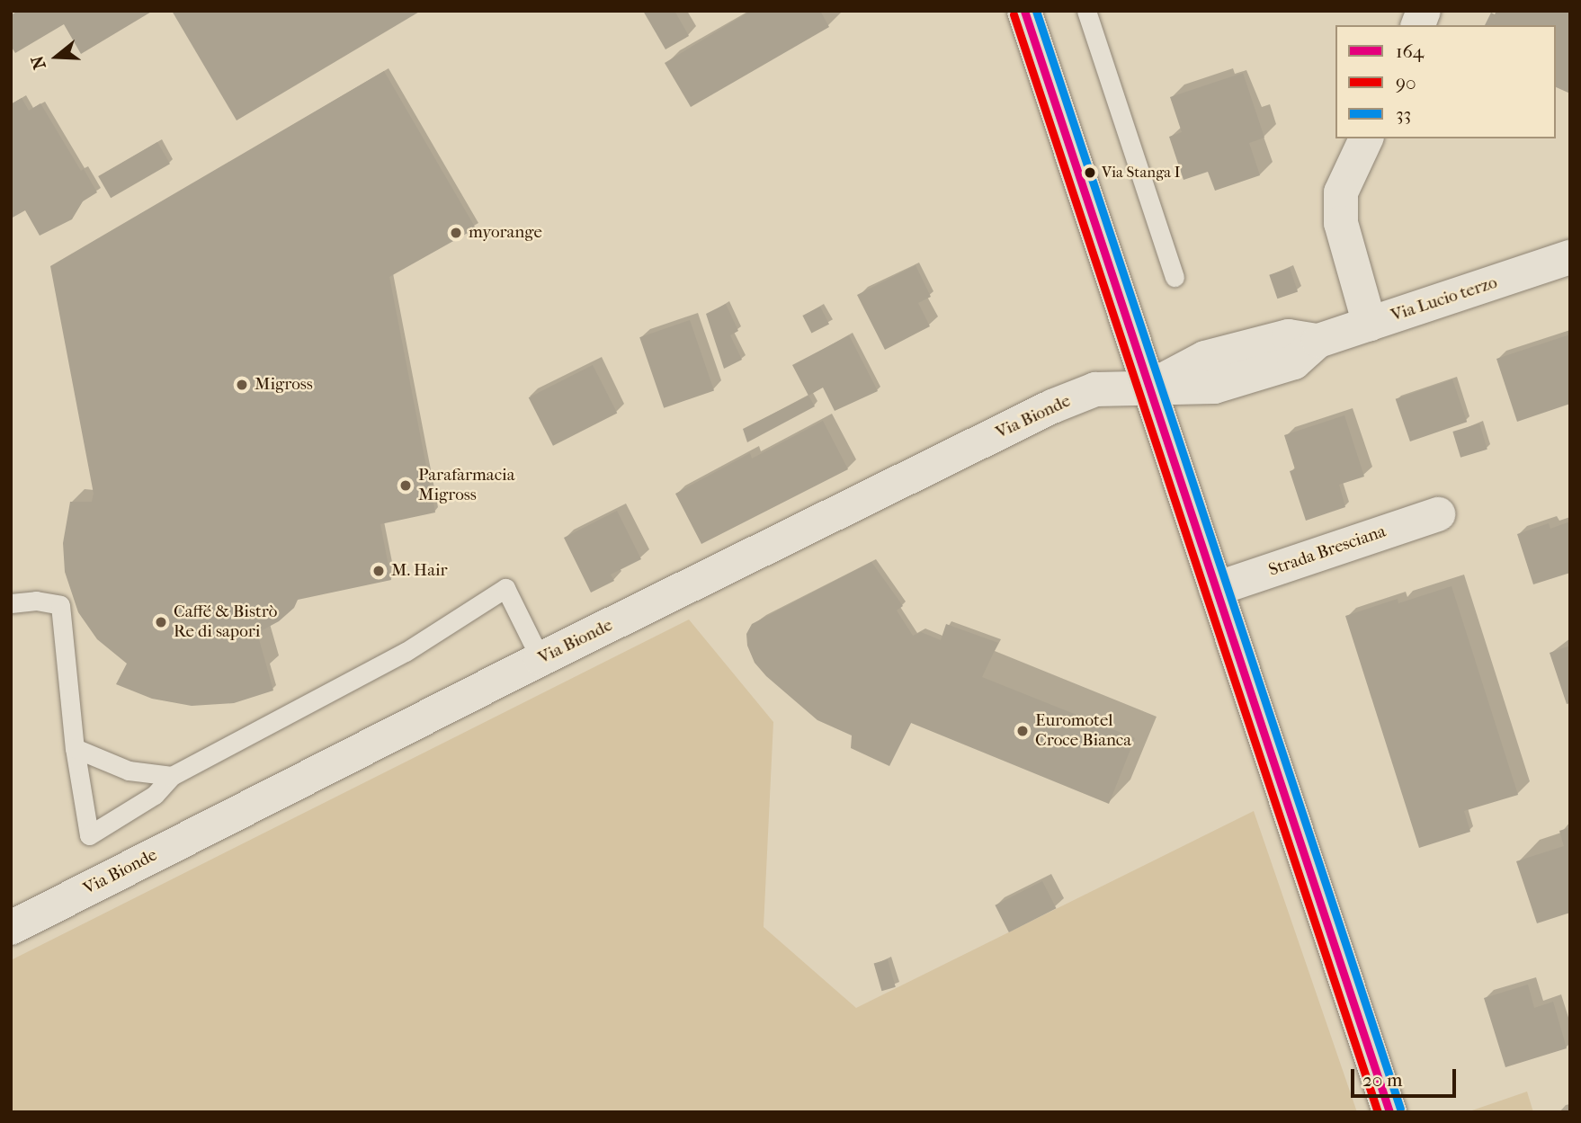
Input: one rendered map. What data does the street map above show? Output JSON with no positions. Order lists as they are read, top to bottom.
{
  "streets": {
    "street": ["Via Lucio terzo", "Via Bionde", "Strada Bresciana"]
  },
  "crossings": [
    ["Via Lucio terzo", "Via Bionde"]
  ],
  "places": [
    "Via Stanga I",
    "myorange",
    "Migross",
    "Parafarmacia Migross",
    "M. Hair",
    "Caffé & Bistrò Re di sapori",
    "Euromotel Croce Bianca"
  ],
  "lines": ["transit line 164", "transit line 33", "transit line 90"],
  "legend": ["164", "90", "33"],
  "scale_bar": "20 m",
  "north": "left"
}
